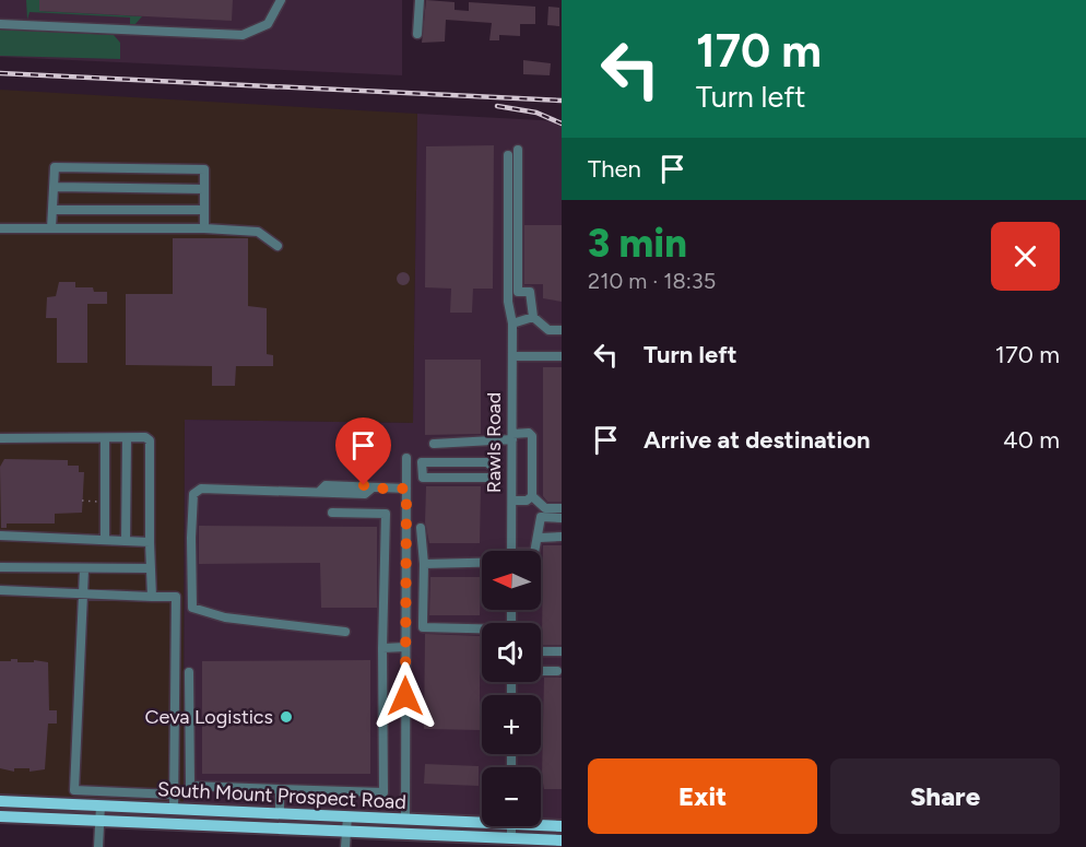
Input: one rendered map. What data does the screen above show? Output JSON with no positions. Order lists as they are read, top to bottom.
{
  "streets": {
    "main road": ["South Mount Prospect Road"],
    "street": ["Rawls Road"]
  },
  "places": ["Ceva Logistics"],
  "north": "left",
  "page": {
    "turn": ["170 m", "Turn left"],
    "then": "Then",
    "heading": ["3 min", "210 m · 18:35"],
    "list": [
      {
        "name": "Turn left",
        "value": "170 m"
      },
      {
        "name": "Arrive at destination",
        "value": "40 m"
      }
    ],
    "map_buttons": ["+", "−"],
    "buttons": ["Exit", "Share"]
  }
}
